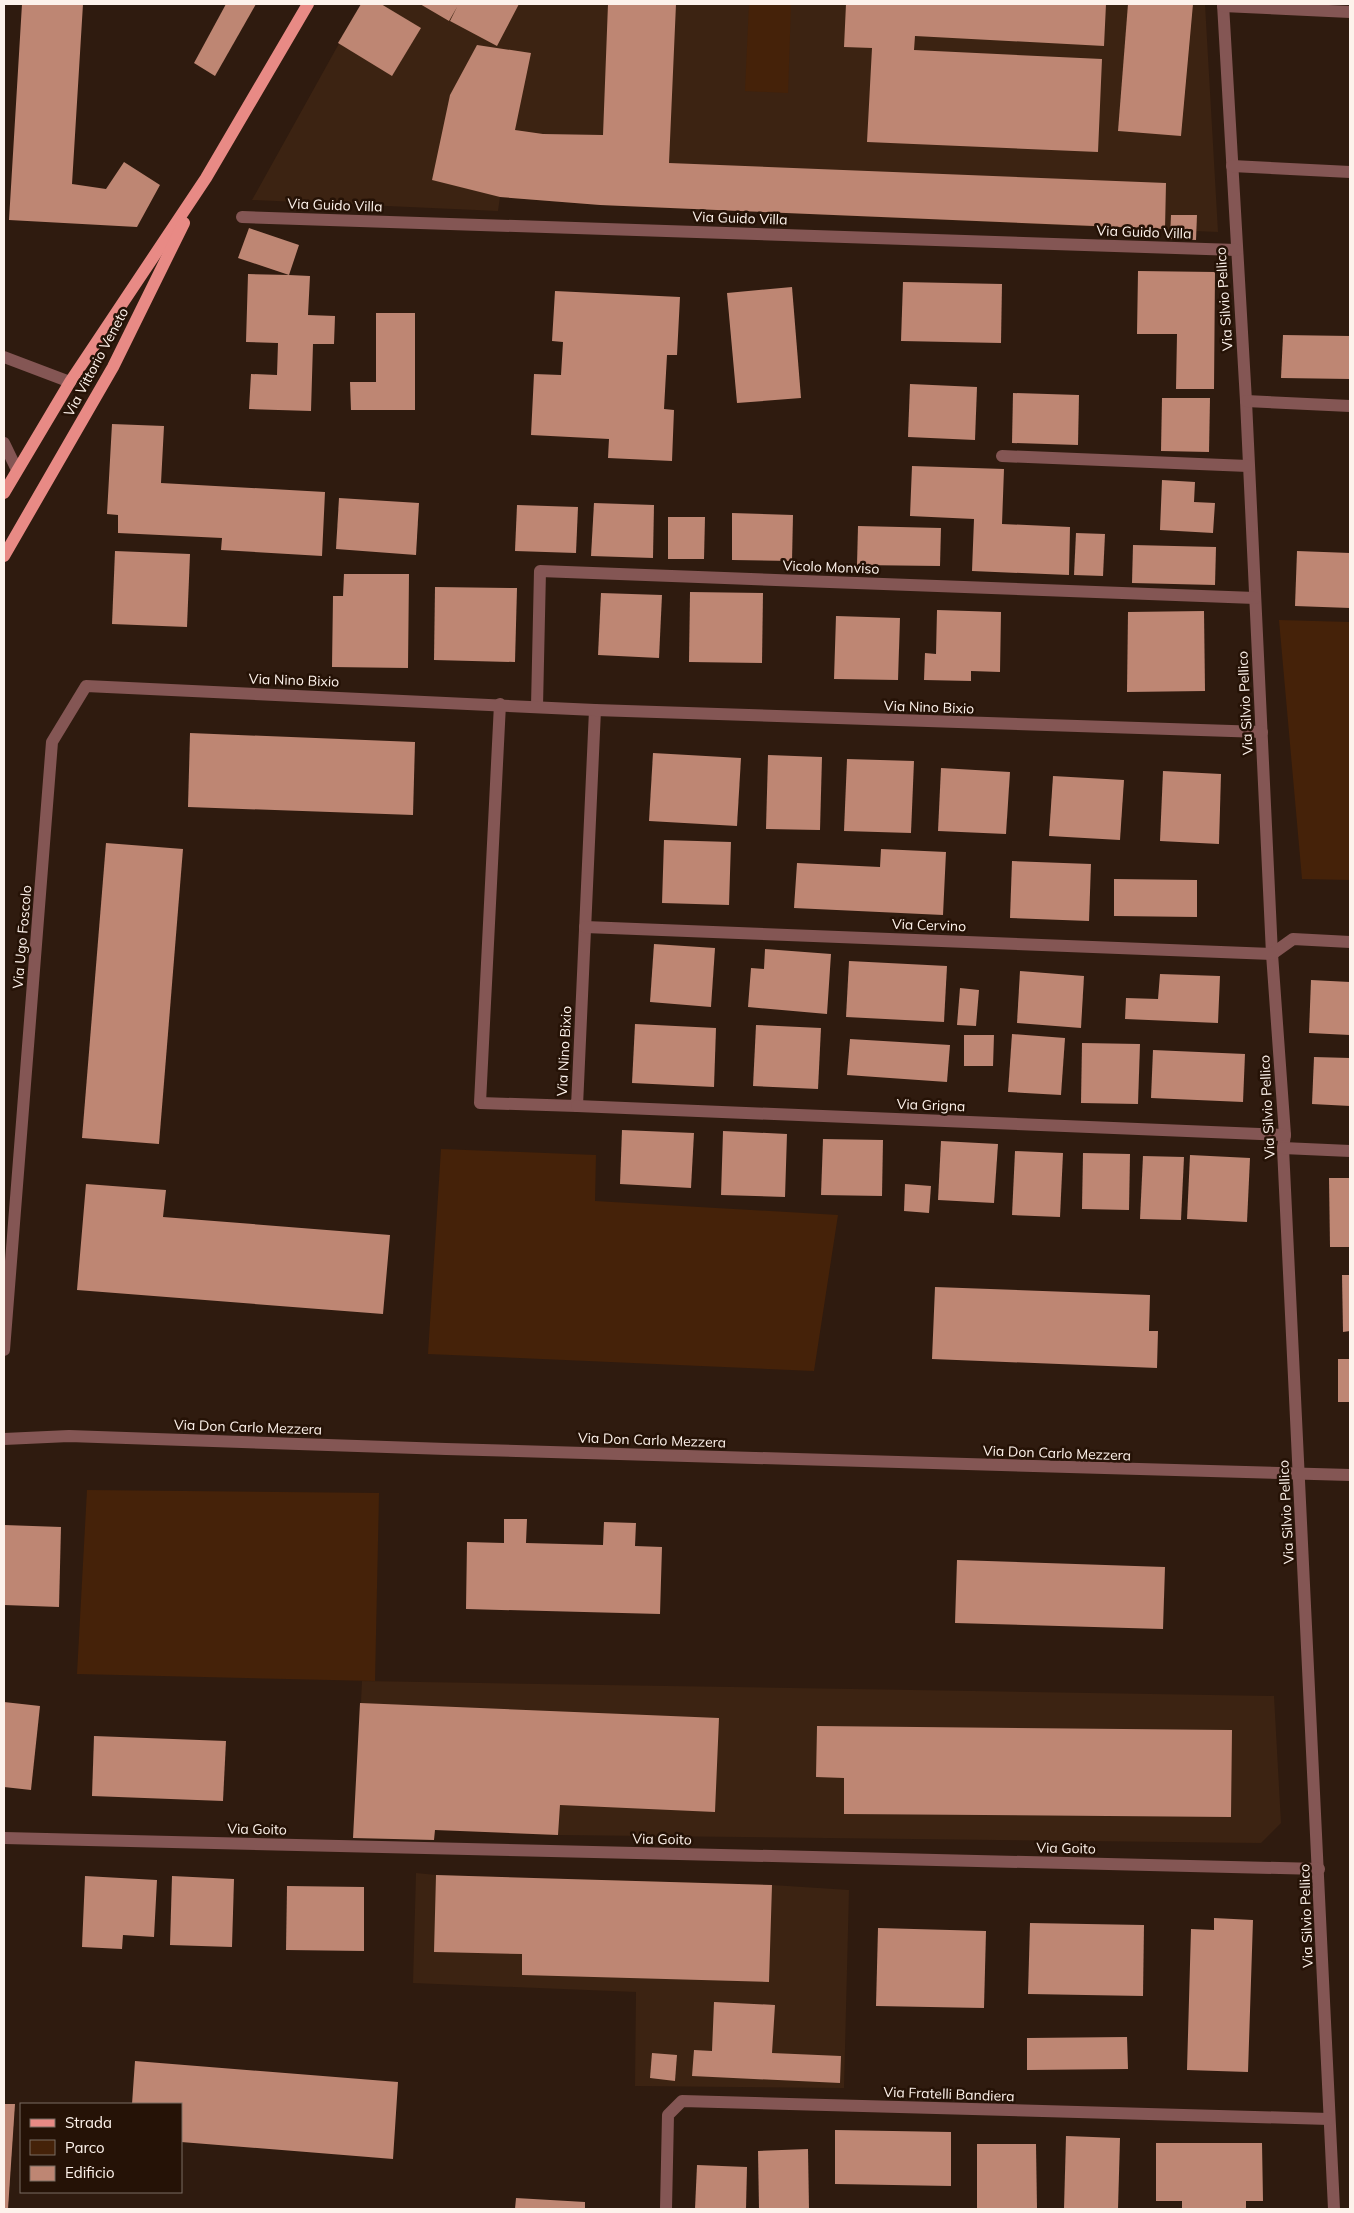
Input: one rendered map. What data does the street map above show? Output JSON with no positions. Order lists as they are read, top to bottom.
{
  "streets": {
    "main road": ["Via Vittorio Veneto"],
    "street": [
      "Via Guido Villa",
      "Via Silvio Pellico",
      "Vicolo Monviso",
      "Via Nino Bixio",
      "Via Cervino",
      "Via Ugo Foscolo",
      "Via Grigna",
      "Via Don Carlo Mezzera",
      "Via Goito",
      "Via Fratelli Bandiera"
    ]
  },
  "crossings": [
    ["Via Guido Villa", "Via Silvio Pellico"],
    ["Via Silvio Pellico", "Vicolo Monviso"],
    ["Via Silvio Pellico", "Via Nino Bixio"],
    ["Via Silvio Pellico", "Via Cervino"],
    ["Via Silvio Pellico", "Via Grigna"],
    ["Via Silvio Pellico", "Via Don Carlo Mezzera"],
    ["Via Silvio Pellico", "Via Goito"],
    ["Via Silvio Pellico", "Via Fratelli Bandiera"],
    ["Vicolo Monviso", "Via Nino Bixio"],
    ["Via Nino Bixio", "Via Cervino"],
    ["Via Nino Bixio", "Via Ugo Foscolo"],
    ["Via Nino Bixio", "Via Grigna"]
  ],
  "legend": ["Strada", "Parco", "Edificio"]
}
